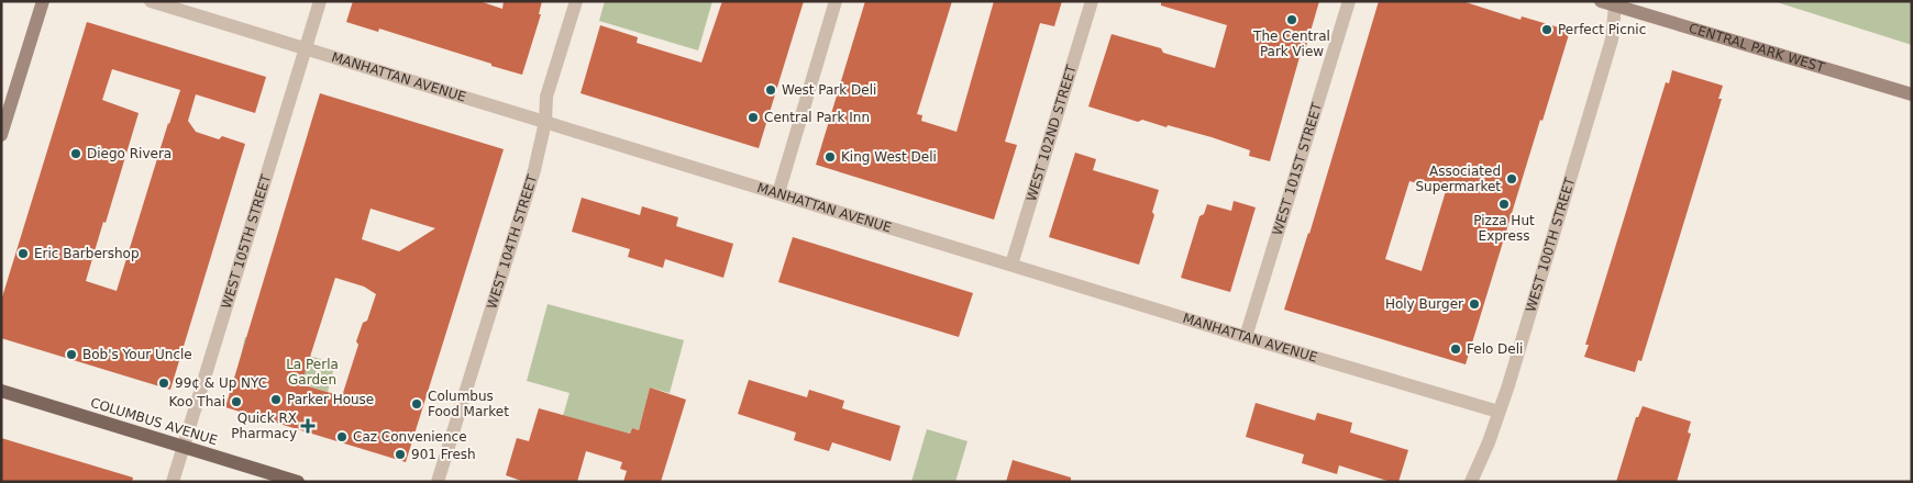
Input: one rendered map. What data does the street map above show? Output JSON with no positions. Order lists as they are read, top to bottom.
{
  "streets": {
    "main road": ["CENTRAL PARK WEST", "COLUMBUS AVENUE"],
    "street": [
      "MANHATTAN AVENUE",
      "WEST 102ND STREET",
      "WEST 101ST STREET",
      "WEST 105TH STREET",
      "WEST 104TH STREET",
      "WEST 100TH STREET"
    ]
  },
  "crossings": [
    ["CENTRAL PARK WEST", "WEST 100TH STREET"],
    ["MANHATTAN AVENUE", "WEST 102ND STREET"],
    ["MANHATTAN AVENUE", "WEST 101ST STREET"],
    ["MANHATTAN AVENUE", "WEST 105TH STREET"],
    ["MANHATTAN AVENUE", "WEST 104TH STREET"],
    ["MANHATTAN AVENUE", "WEST 100TH STREET"],
    ["WEST 105TH STREET", "COLUMBUS AVENUE"]
  ],
  "parks": ["La Perla Garden"],
  "places": {
    "other": [
      "The Central Park View",
      "Perfect Picnic",
      "West Park Deli",
      "Central Park Inn",
      "Diego Rivera",
      "King West Deli",
      "Associated Supermarket",
      "Pizza Hut Express",
      "Eric Barbershop",
      "Holy Burger",
      "Felo Deli",
      "Bob's Your Uncle",
      "99¢ & Up NYC",
      "Parker House",
      "Koo Thai",
      "Columbus Food Market",
      "Caz Convenience",
      "901 Fresh"
    ],
    "health": ["Quick RX Pharmacy"]
  }
}
